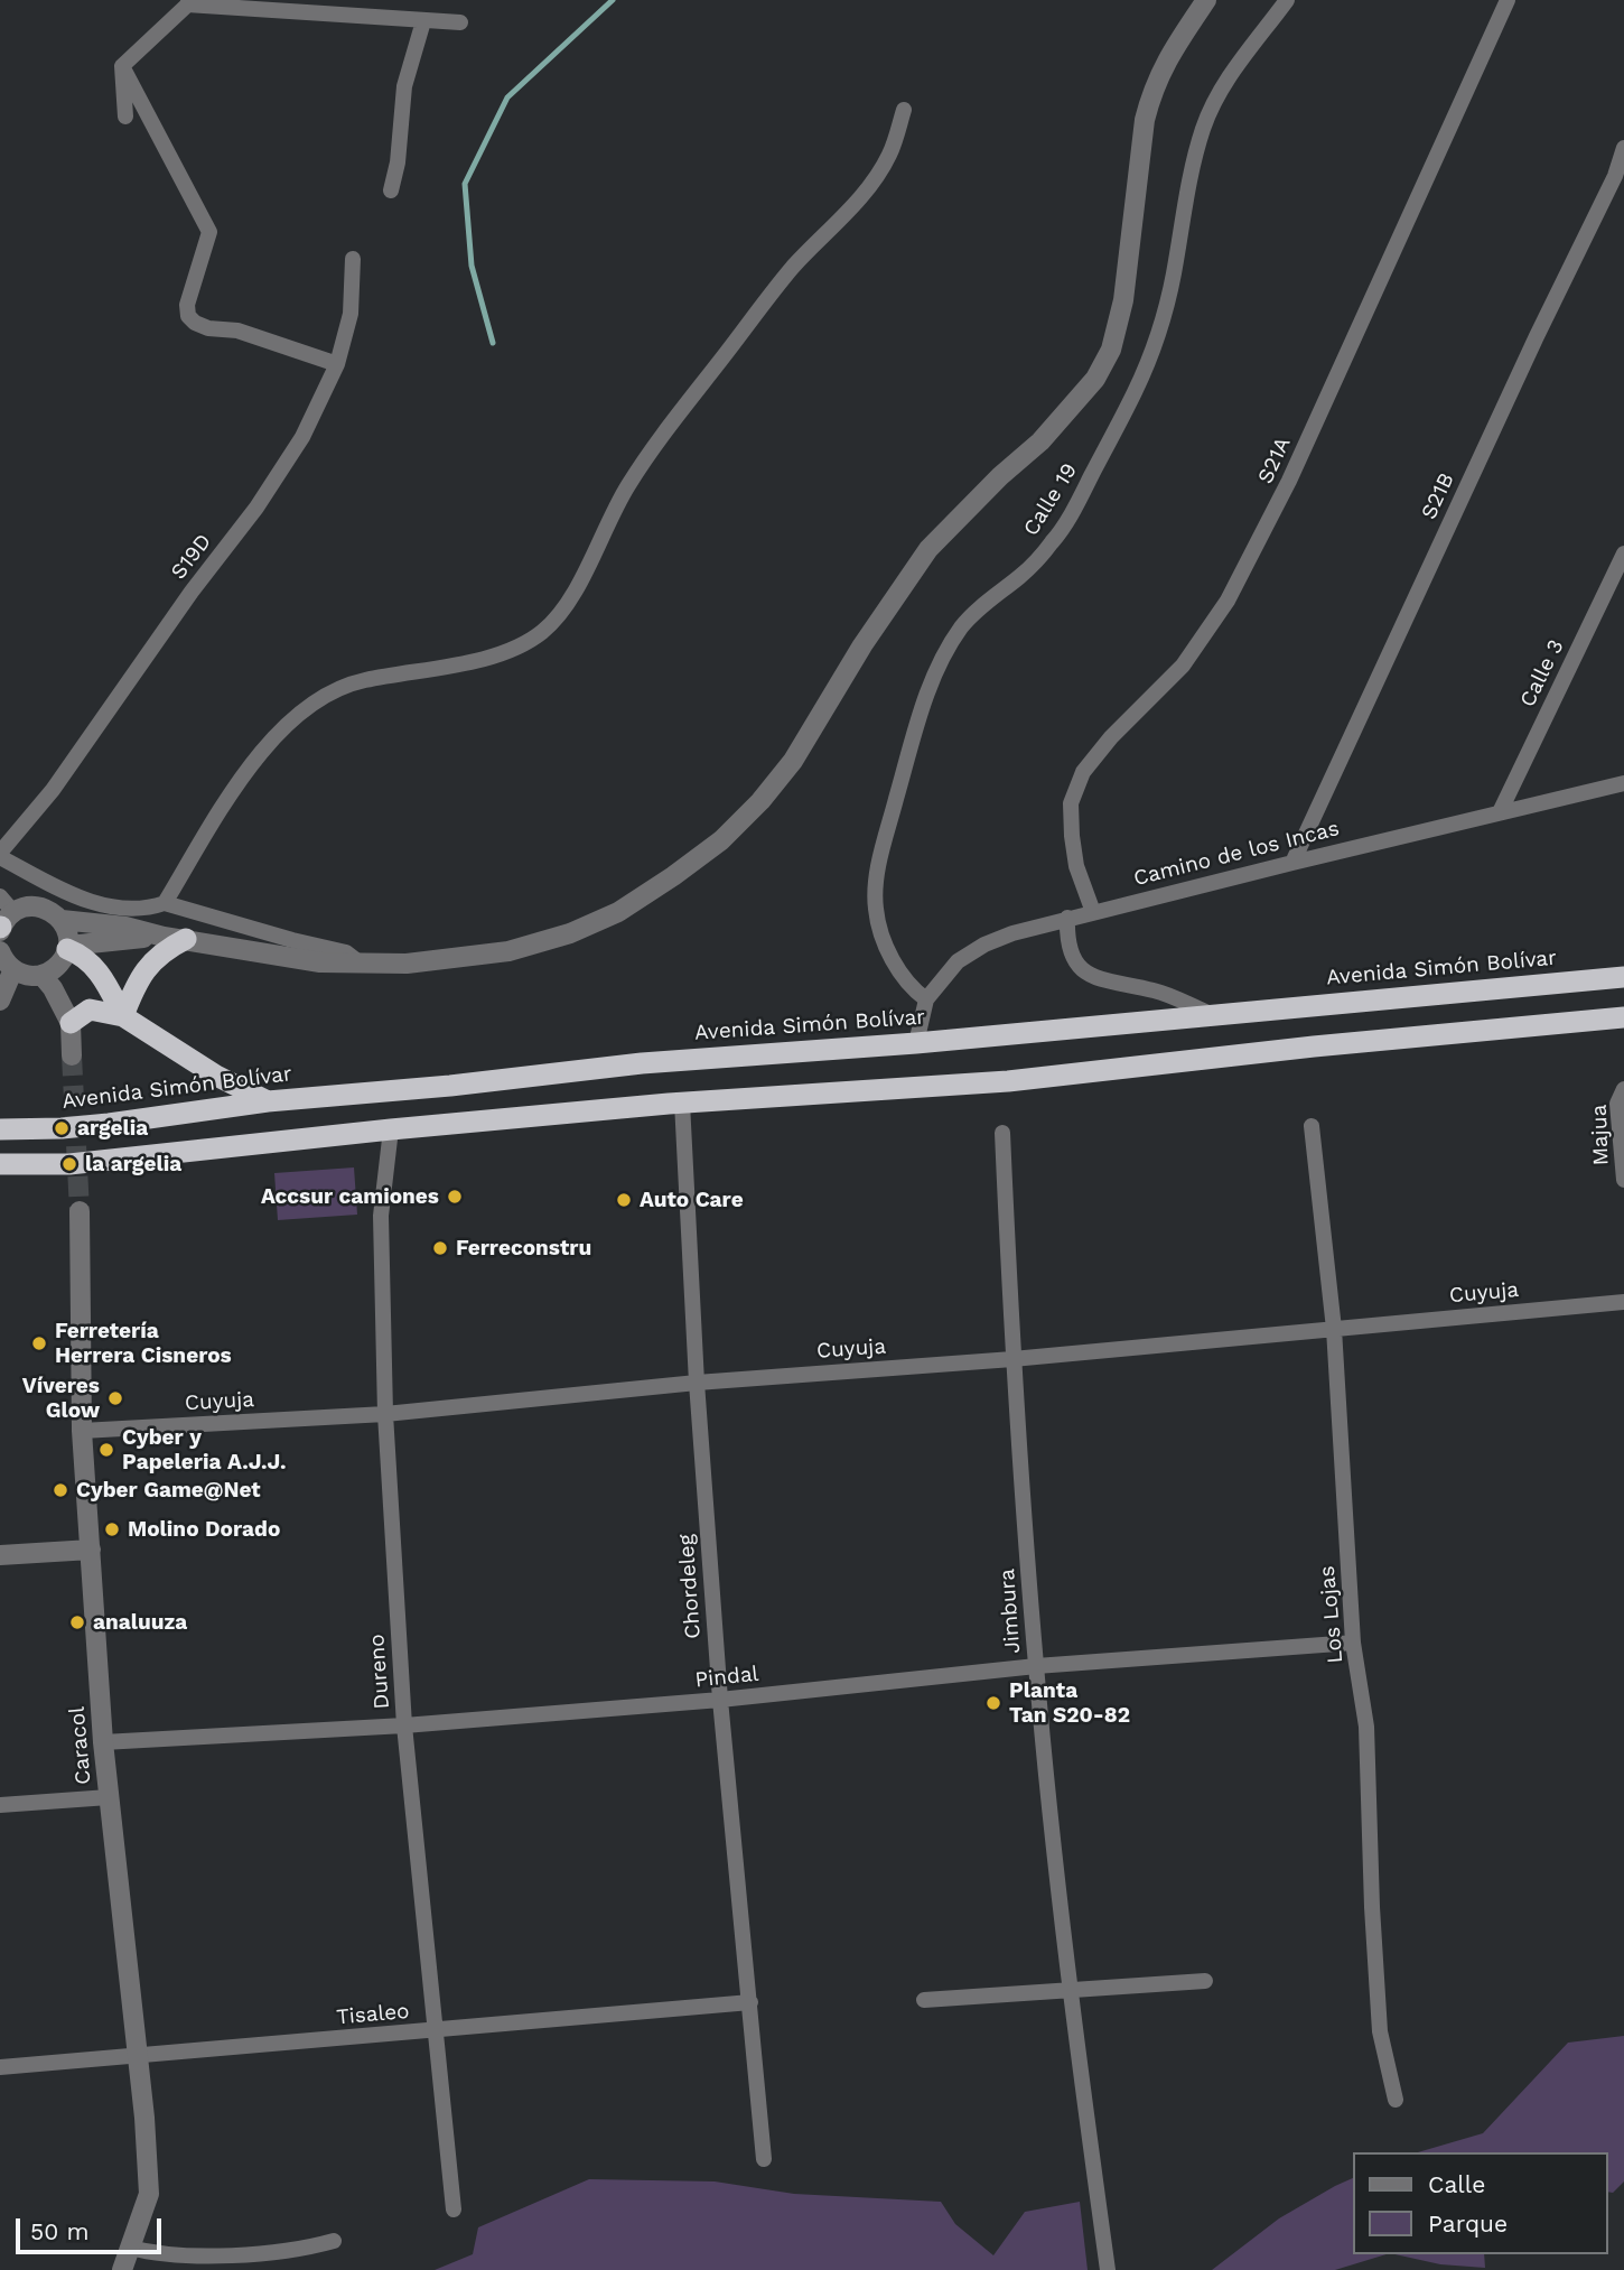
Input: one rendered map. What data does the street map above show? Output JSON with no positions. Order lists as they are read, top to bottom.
{
  "streets": {
    "highway": ["Avenida Simón Bolívar"],
    "street": [
      "S21A",
      "S21B",
      "Calle 19",
      "S19D",
      "Calle 3",
      "Camino de los Incas",
      "Majua",
      "Cuyuja",
      "Chordeleg",
      "Jimbura",
      "Los Lojas",
      "Dureno",
      "Pindal",
      "Caracol",
      "Tisaleo"
    ]
  },
  "crossings": [
    ["S21A", "Camino de los Incas"],
    ["S21B", "Camino de los Incas"],
    ["Calle 19", "Camino de los Incas"],
    ["Calle 3", "Camino de los Incas"],
    ["Camino de los Incas", "Avenida Simón Bolívar"],
    ["Cuyuja", "Chordeleg"],
    ["Cuyuja", "Jimbura"],
    ["Cuyuja", "Los Lojas"],
    ["Cuyuja", "Dureno"],
    ["Cuyuja", "Caracol"],
    ["Chordeleg", "Pindal"],
    ["Chordeleg", "Tisaleo"],
    ["Jimbura", "Pindal"],
    ["Los Lojas", "Pindal"],
    ["Dureno", "Pindal"],
    ["Dureno", "Tisaleo"],
    ["Pindal", "Caracol"],
    ["Caracol", "Tisaleo"]
  ],
  "places": [
    "argelia",
    "la argelia",
    "Accsur camiones",
    "Auto Care",
    "Ferreconstru",
    "Ferretería Herrera Cisneros",
    "Víveres Glow",
    "Cyber y Papeleria A.J.J.",
    "Cyber Game@Net",
    "Molino Dorado",
    "analuuza",
    "Planta Tan S20-82"
  ],
  "legend": ["Calle", "Parque"],
  "scale_bar": "50 m"
}
